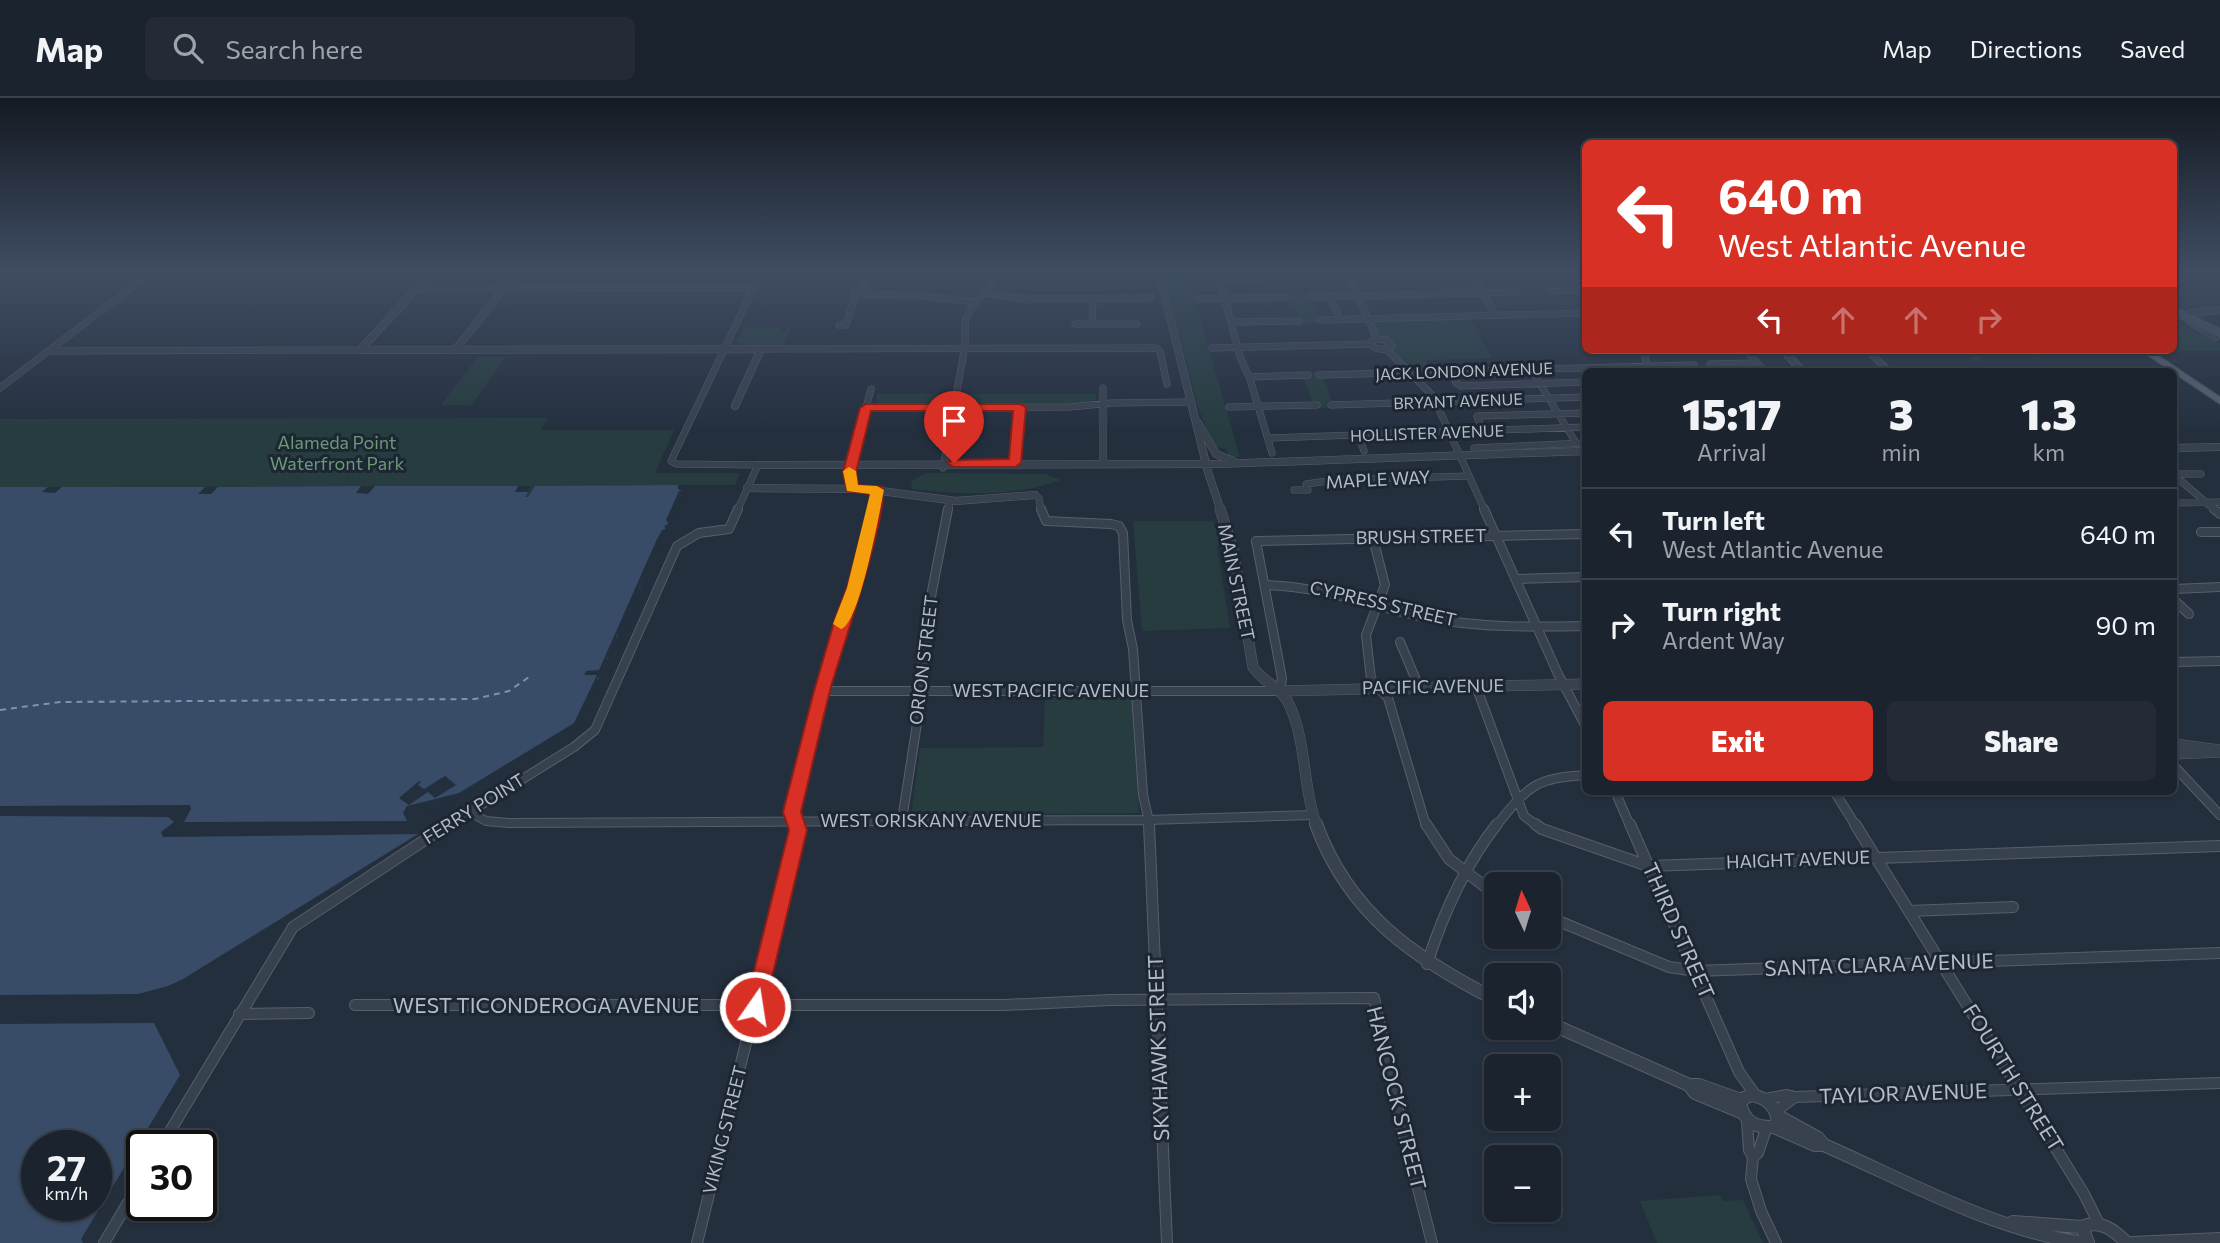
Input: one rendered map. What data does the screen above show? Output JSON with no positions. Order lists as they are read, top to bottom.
{
  "streets": {
    "street": [
      "JACK LONDON AVENUE",
      "BRYANT AVENUE",
      "HOLLISTER AVENUE",
      "MAPLE WAY",
      "BRUSH STREET",
      "MAIN STREET",
      "CYPRESS STREET",
      "ORION STREET",
      "PACIFIC AVENUE",
      "WEST PACIFIC AVENUE",
      "FERRY POINT",
      "WEST ORISKANY AVENUE",
      "HAIGHT AVENUE",
      "THIRD STREET",
      "SANTA CLARA AVENUE",
      "WEST TICONDEROGA AVENUE",
      "SKYHAWK STREET",
      "FOURTH STREET",
      "TAYLOR AVENUE",
      "HANCOCK STREET",
      "VIKING STREET"
    ]
  },
  "crossings": [
    ["BRUSH STREET", "MAIN STREET"],
    ["MAIN STREET", "CYPRESS STREET"],
    ["MAIN STREET", "PACIFIC AVENUE"],
    ["MAIN STREET", "WEST PACIFIC AVENUE"],
    ["ORION STREET", "WEST PACIFIC AVENUE"],
    ["ORION STREET", "WEST ORISKANY AVENUE"],
    ["PACIFIC AVENUE", "WEST PACIFIC AVENUE"],
    ["PACIFIC AVENUE", "HAIGHT AVENUE"],
    ["WEST PACIFIC AVENUE", "VIKING STREET"],
    ["FERRY POINT", "WEST ORISKANY AVENUE"],
    ["WEST ORISKANY AVENUE", "SKYHAWK STREET"],
    ["WEST ORISKANY AVENUE", "VIKING STREET"],
    ["HAIGHT AVENUE", "THIRD STREET"],
    ["HAIGHT AVENUE", "FOURTH STREET"],
    ["THIRD STREET", "SANTA CLARA AVENUE"],
    ["THIRD STREET", "TAYLOR AVENUE"],
    ["SANTA CLARA AVENUE", "FOURTH STREET"],
    ["WEST TICONDEROGA AVENUE", "SKYHAWK STREET"],
    ["WEST TICONDEROGA AVENUE", "HANCOCK STREET"],
    ["WEST TICONDEROGA AVENUE", "VIKING STREET"],
    ["SKYHAWK STREET", "HANCOCK STREET"],
    ["FOURTH STREET", "TAYLOR AVENUE"]
  ],
  "parks": ["Alameda Point Waterfront Park"],
  "north": "top",
  "page": {
    "header": "Map",
    "search": "Search here",
    "nav": ["Map", "Directions", "Saved"],
    "turn": ["640 m", "West Atlantic Avenue"],
    "eta": [
      "15:17",
      "Arrival",
      "3",
      "min",
      "1.3",
      "km"
    ],
    "list": [
      {
        "name": "Turn left",
        "note": "West Atlantic Avenue",
        "value": "640 m"
      },
      {
        "name": "Turn right",
        "note": "Ardent Way",
        "value": "90 m"
      }
    ],
    "buttons": ["Exit", "Share"],
    "map_buttons": ["+", "−"],
    "speed": "27 km/h",
    "limit": "30"
  }
}
